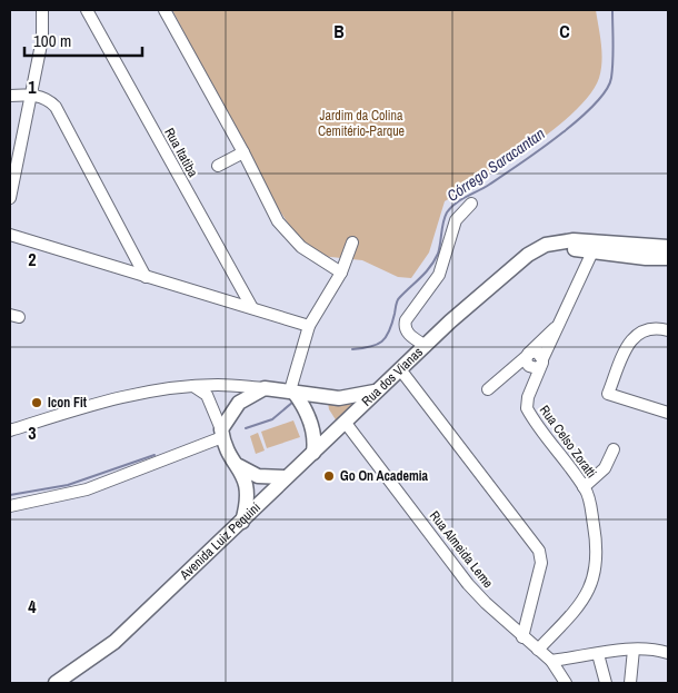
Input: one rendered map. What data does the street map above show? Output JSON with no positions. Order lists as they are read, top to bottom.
{
  "streets": {
    "main road": ["Rua dos Vianas", "Avenida Luiz Pequini"],
    "street": ["Rua Itatiba", "Rua Celso Zoratti", "Rua Almeida Leme"]
  },
  "crossings": [
    ["Rua dos Vianas", "Rua Celso Zoratti"],
    ["Rua dos Vianas", "Avenida Luiz Pequini"],
    ["Rua Celso Zoratti", "Rua Almeida Leme"],
    ["Avenida Luiz Pequini", "Rua Almeida Leme"]
  ],
  "water": ["Córrego Saracantan"],
  "parks": ["Jardim da Colina Cemitério-Parque"],
  "places": ["Icon Fit", "Go On Academia"],
  "scale_bar": "100 m",
  "grid": {
    "columns": ["B", "C"],
    "rows": [
      "1",
      "2",
      "3",
      "4"
    ]
  }
}
